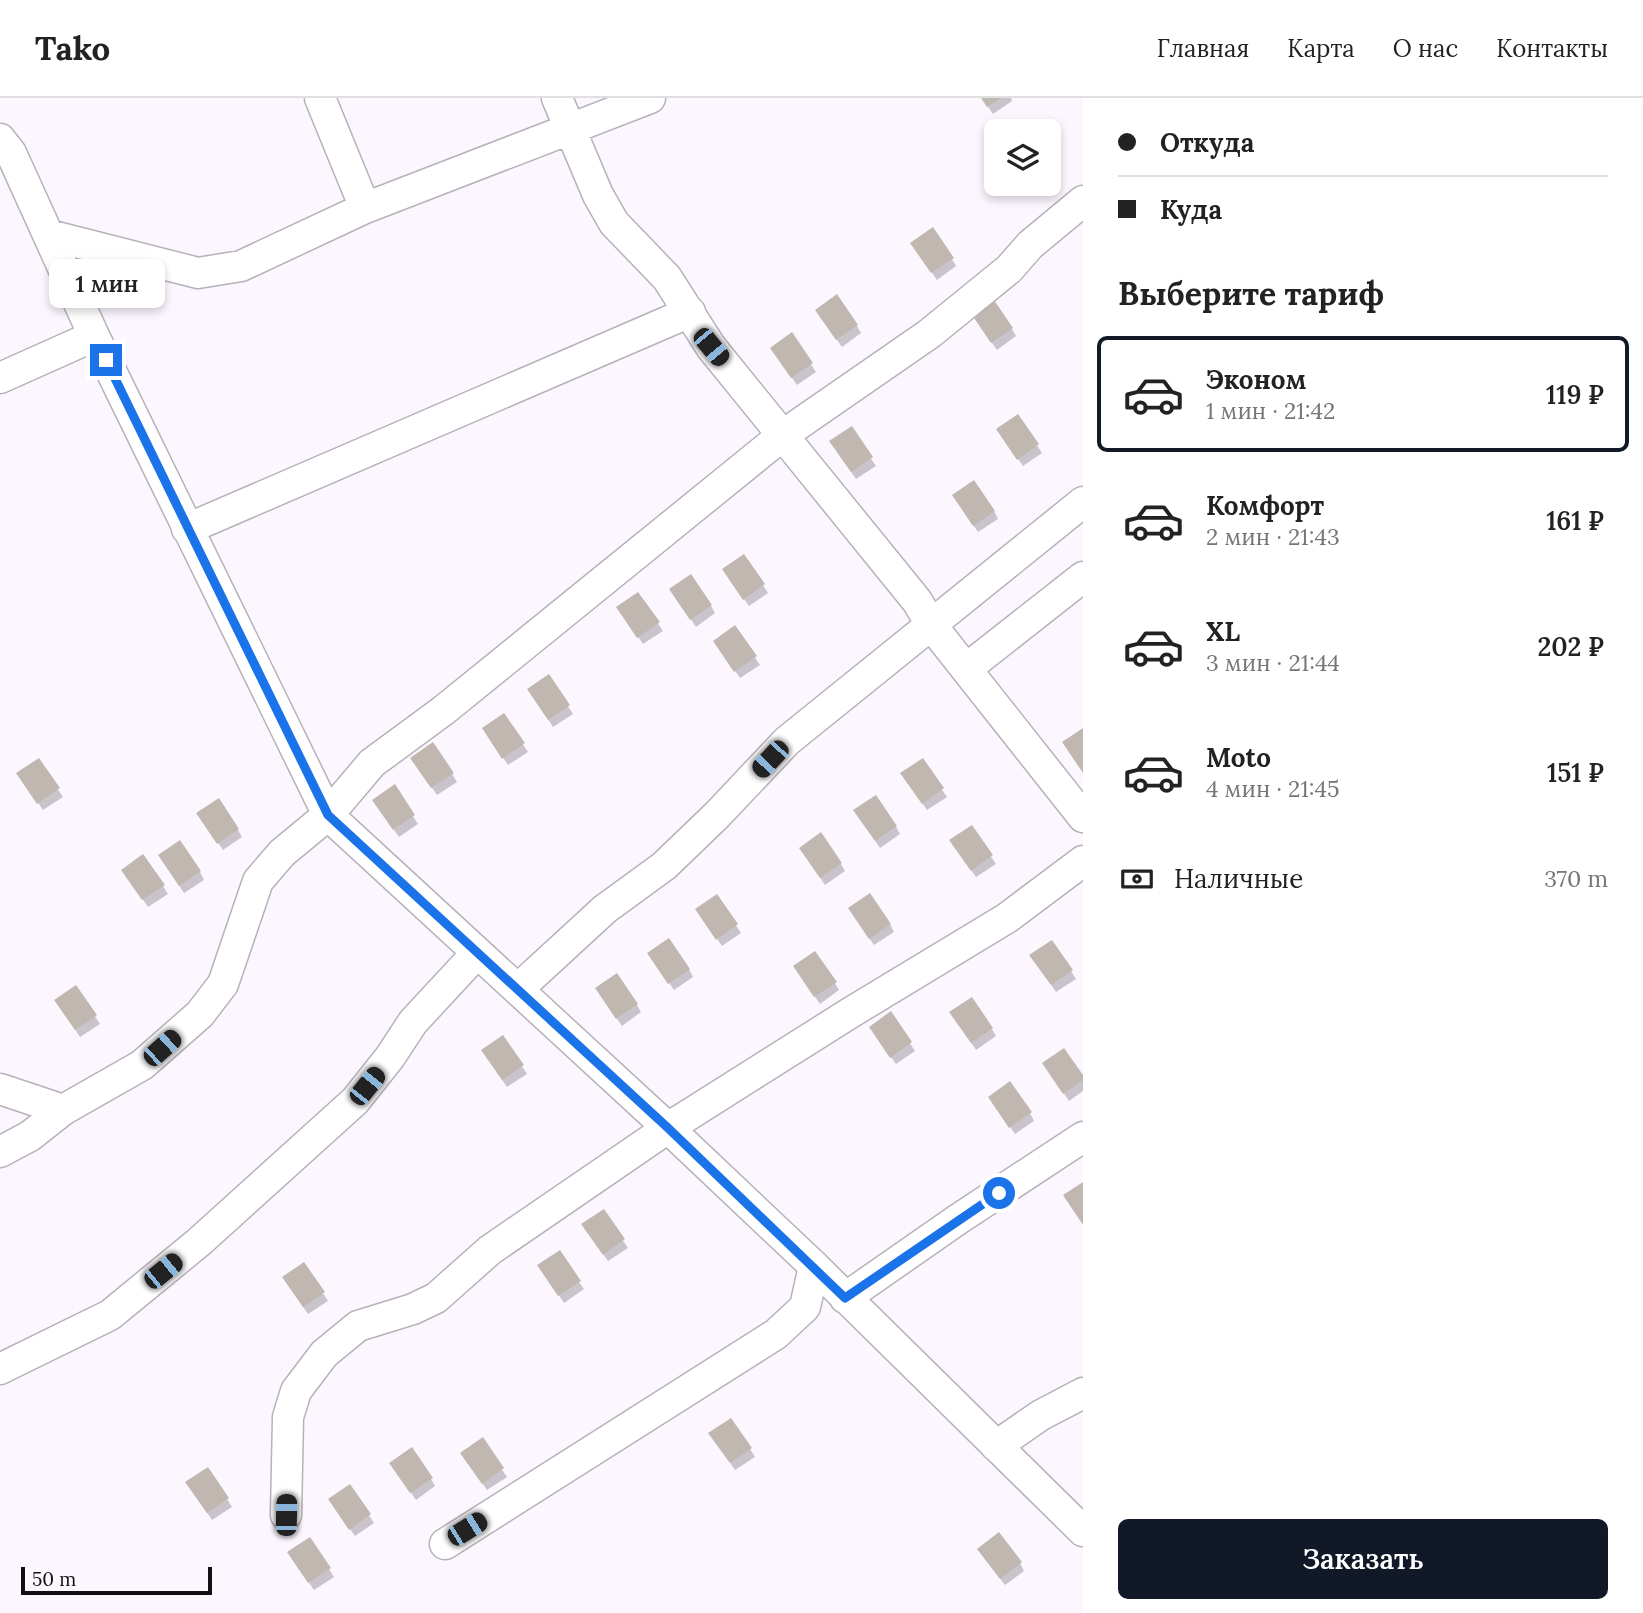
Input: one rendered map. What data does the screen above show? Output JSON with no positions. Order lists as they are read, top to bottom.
{
  "scale_bar": "50 m",
  "page": {
    "header": "Tako",
    "nav": [
      "Главная",
      "Карта",
      "О нас",
      "Контакты"
    ],
    "banner": ["Откуда", "Куда"],
    "heading": "Выберите тариф",
    "bubble": "1 мин",
    "list": [
      {
        "name": "Эконом",
        "note": "1 мин · 21:42",
        "value": "119 ₽"
      },
      {
        "name": "Комфорт",
        "note": "2 мин · 21:43",
        "value": "161 ₽"
      },
      {
        "name": "XL",
        "note": "3 мин · 21:44",
        "value": "202 ₽"
      },
      {
        "name": "Moto",
        "note": "4 мин · 21:45",
        "value": "151 ₽"
      }
    ],
    "pay": ["Наличные", "370 m"],
    "buttons": "Заказать",
    "scale": "50 m"
  }
}
